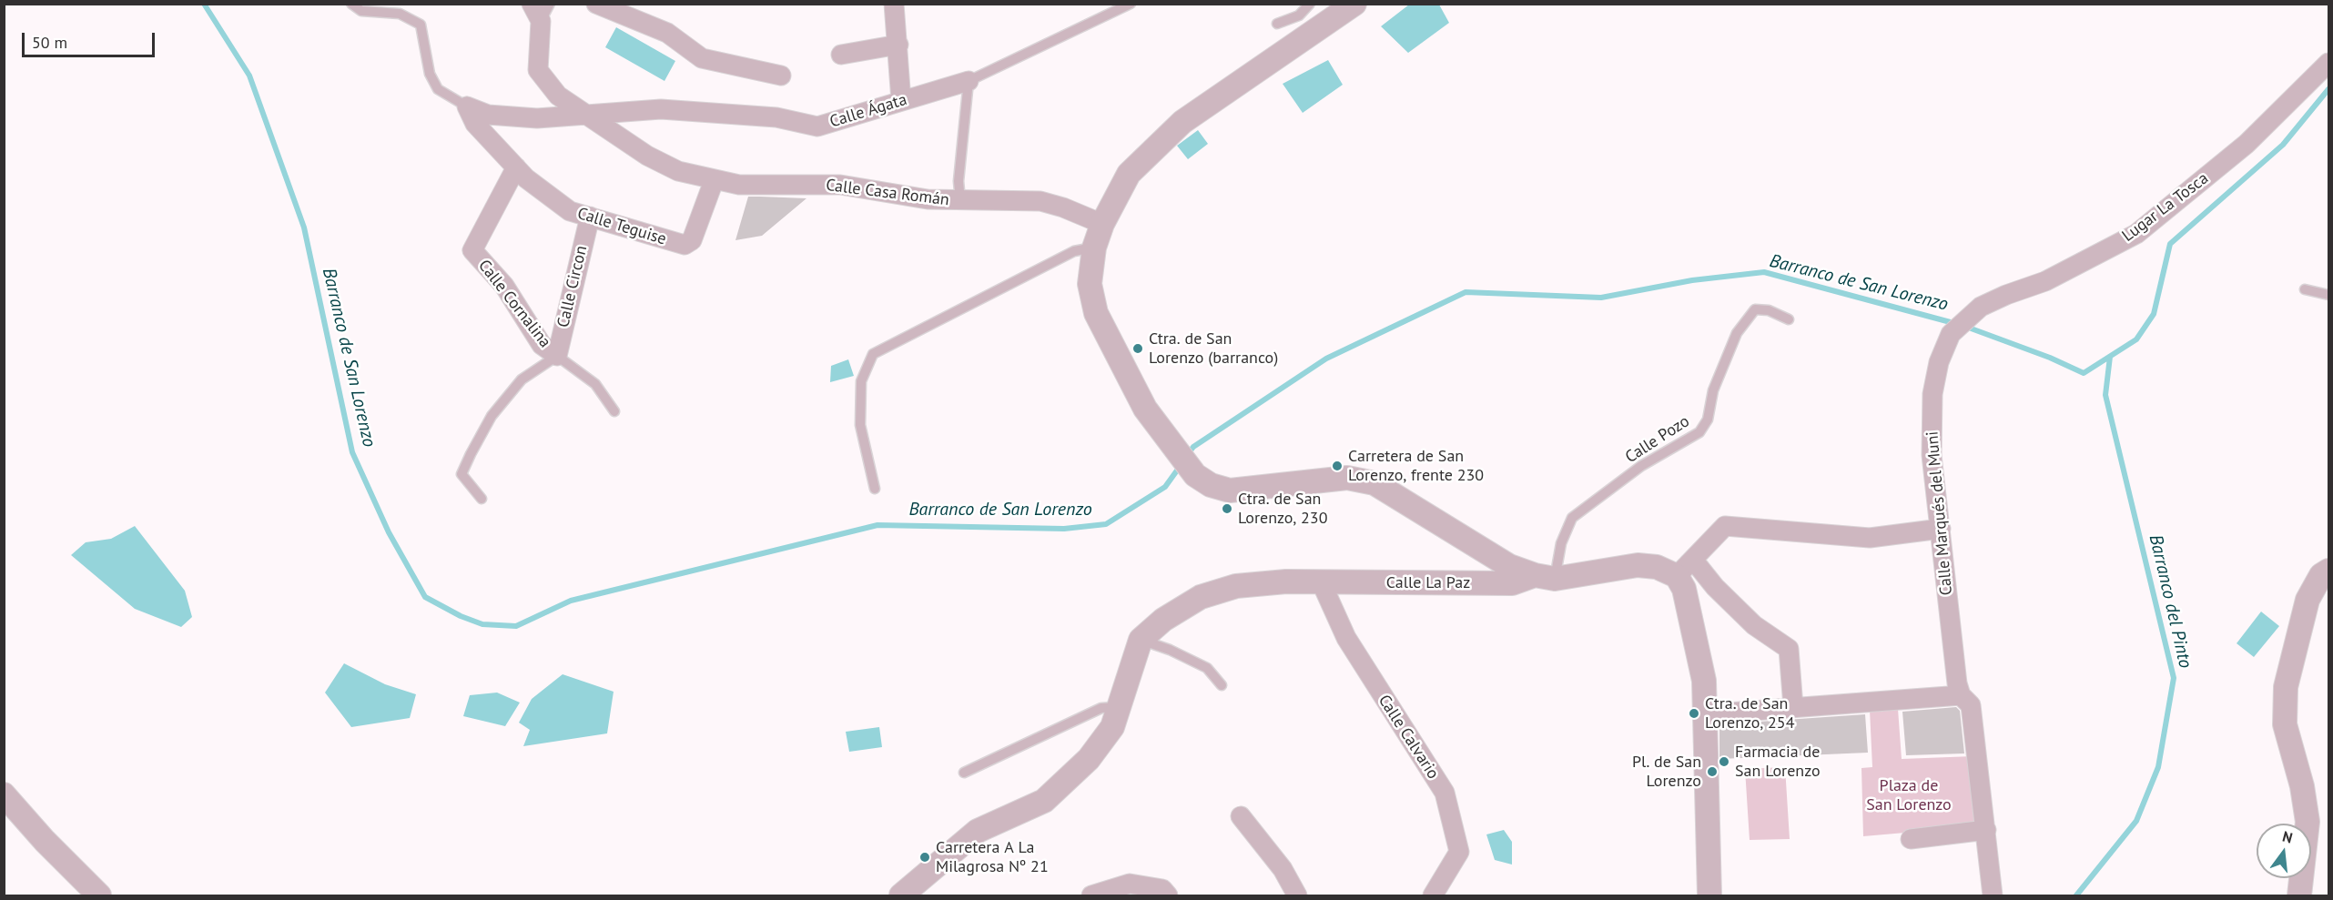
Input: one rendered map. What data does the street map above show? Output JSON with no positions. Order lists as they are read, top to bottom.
{
  "streets": {
    "street": [
      "Calle Ágata",
      "Calle Casa Román",
      "Lugar La Tosca",
      "Calle Teguise",
      "Calle Circon",
      "Calle Cornalina",
      "Calle Marqués del Muni",
      "Calle La Paz",
      "Calle Calvario"
    ],
    "lane": ["Calle Pozo"]
  },
  "crossings": [
    ["Calle Ágata", "Calle Casa Román"],
    ["Calle Casa Román", "Calle Teguise"],
    ["Lugar La Tosca", "Calle Marqués del Muni"],
    ["Calle Teguise", "Calle Circon"],
    ["Calle Teguise", "Calle Cornalina"],
    ["Calle Circon", "Calle Cornalina"],
    ["Calle Pozo", "Calle La Paz"],
    ["Calle La Paz", "Calle Calvario"]
  ],
  "water": ["Barranco de San Lorenzo", "Barranco del Pinto"],
  "parks": ["Plaza de San Lorenzo"],
  "places": [
    "Ctra. de San Lorenzo (barranco)",
    "Carretera de San Lorenzo, frente 230",
    "Ctra. de San Lorenzo, 230",
    "Ctra. de San Lorenzo, 254",
    "Farmacia de San Lorenzo",
    "Pl. de San Lorenzo",
    "Carretera A La Milagrosa Nº 21"
  ],
  "scale_bar": "50 m",
  "north": "top"
}
